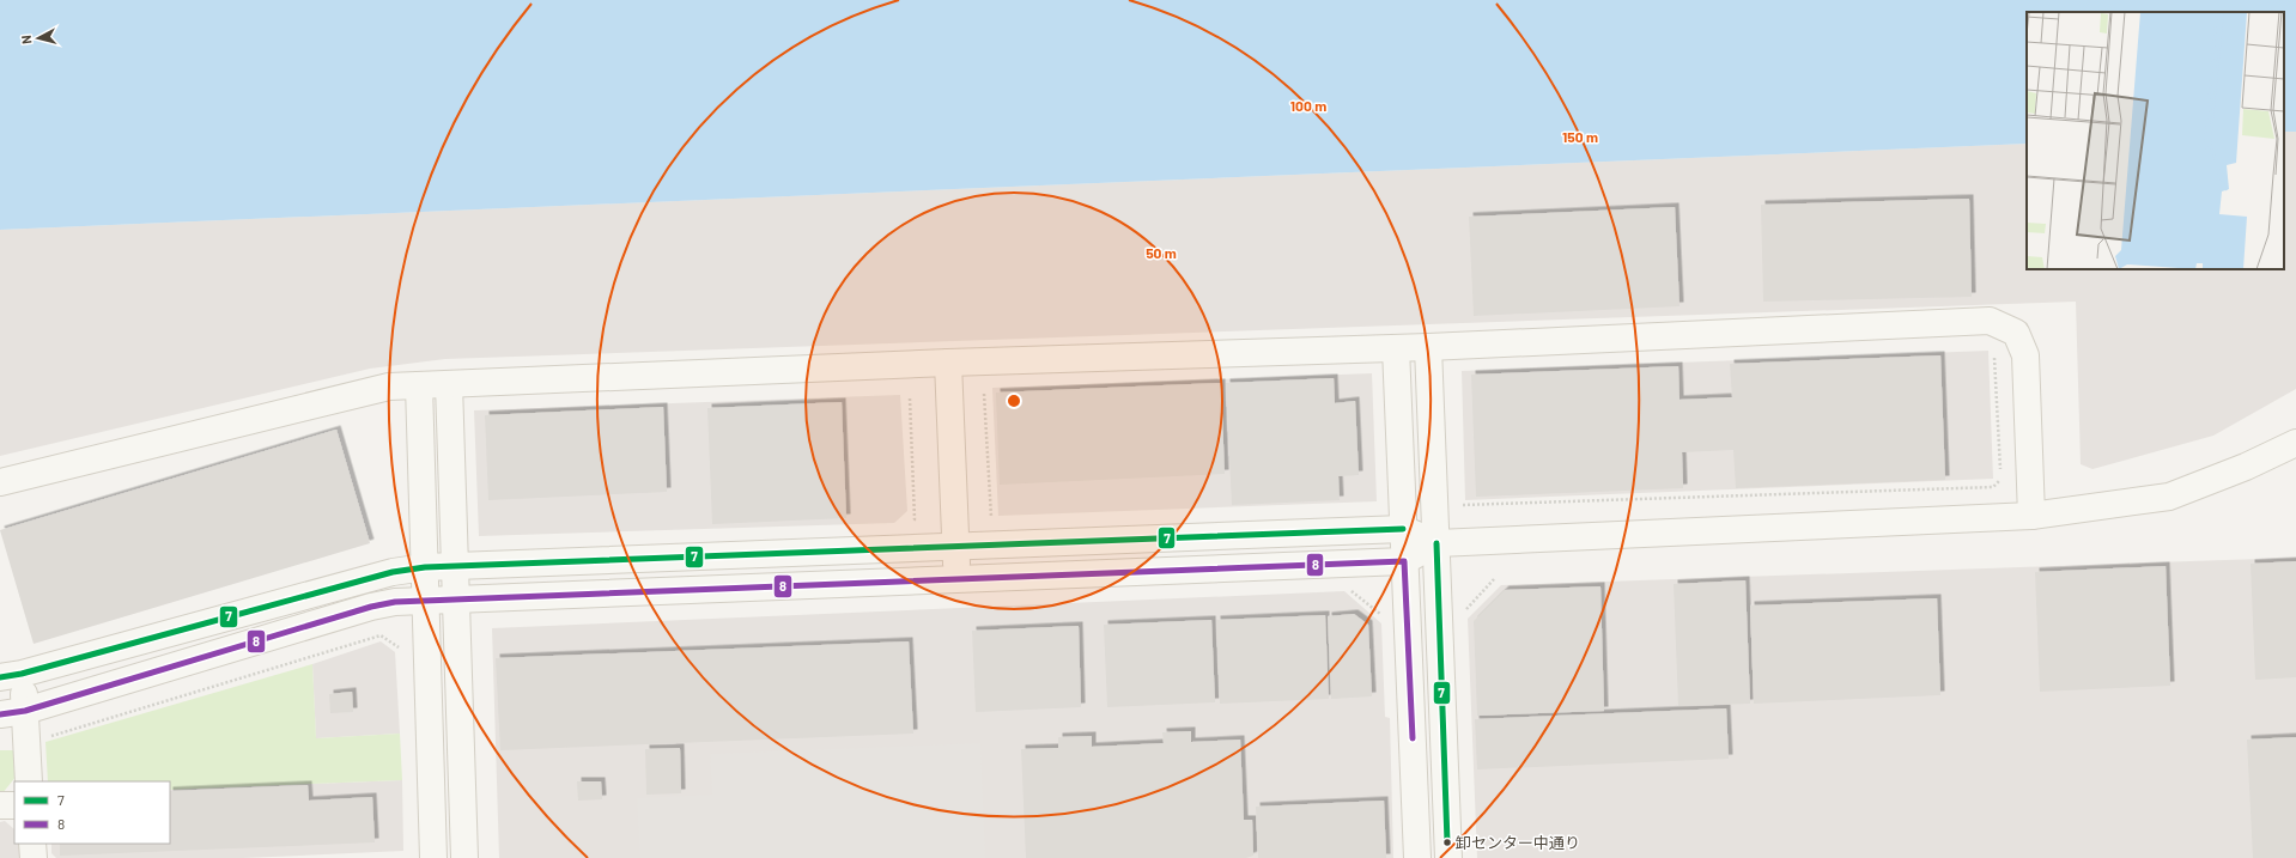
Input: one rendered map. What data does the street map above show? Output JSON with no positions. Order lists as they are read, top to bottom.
{
  "places": ["卸センター中通り"],
  "lines": ["transit line 7", "transit line 8"],
  "legend": ["7", "8"],
  "north": "left",
  "rings": ["100 m", "150 m", "50 m"]
}
